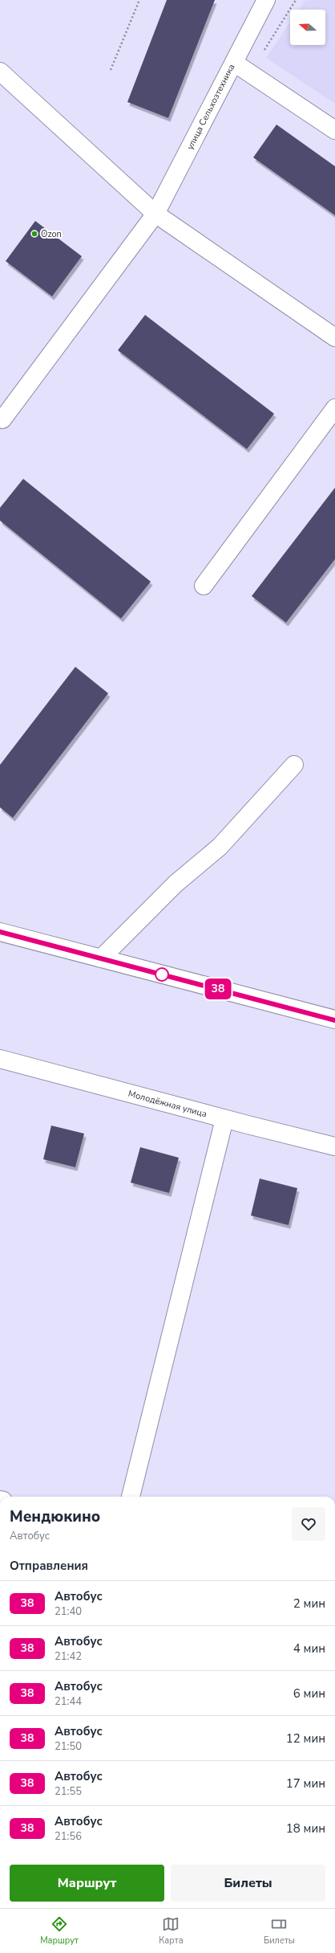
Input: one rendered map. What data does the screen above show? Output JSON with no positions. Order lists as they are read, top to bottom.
{
  "streets": {
    "street": ["улица Сельхозтехника", "Молодёжная улица"]
  },
  "places": ["Ozon"],
  "lines": ["bus line 38"],
  "north": "left",
  "page": {
    "on_map": "38",
    "heading": [
      ["Мендюкино", "Автобус"],
      "Отправления"
    ],
    "list": [
      {
        "mark": "38",
        "name": "Автобус",
        "note": "21:40",
        "value": "2 мин"
      },
      {
        "mark": "38",
        "name": "Автобус",
        "note": "21:42",
        "value": "4 мин"
      },
      {
        "mark": "38",
        "name": "Автобус",
        "note": "21:44",
        "value": "6 мин"
      },
      {
        "mark": "38",
        "name": "Автобус",
        "note": "21:50",
        "value": "12 мин"
      },
      {
        "mark": "38",
        "name": "Автобус",
        "note": "21:55",
        "value": "17 мин"
      },
      {
        "mark": "38",
        "name": "Автобус",
        "note": "21:56",
        "value": "18 мин"
      }
    ],
    "buttons": ["Маршрут", "Билеты"],
    "tabs": ["Маршрут", "Карта", "Билеты"]
  }
}
